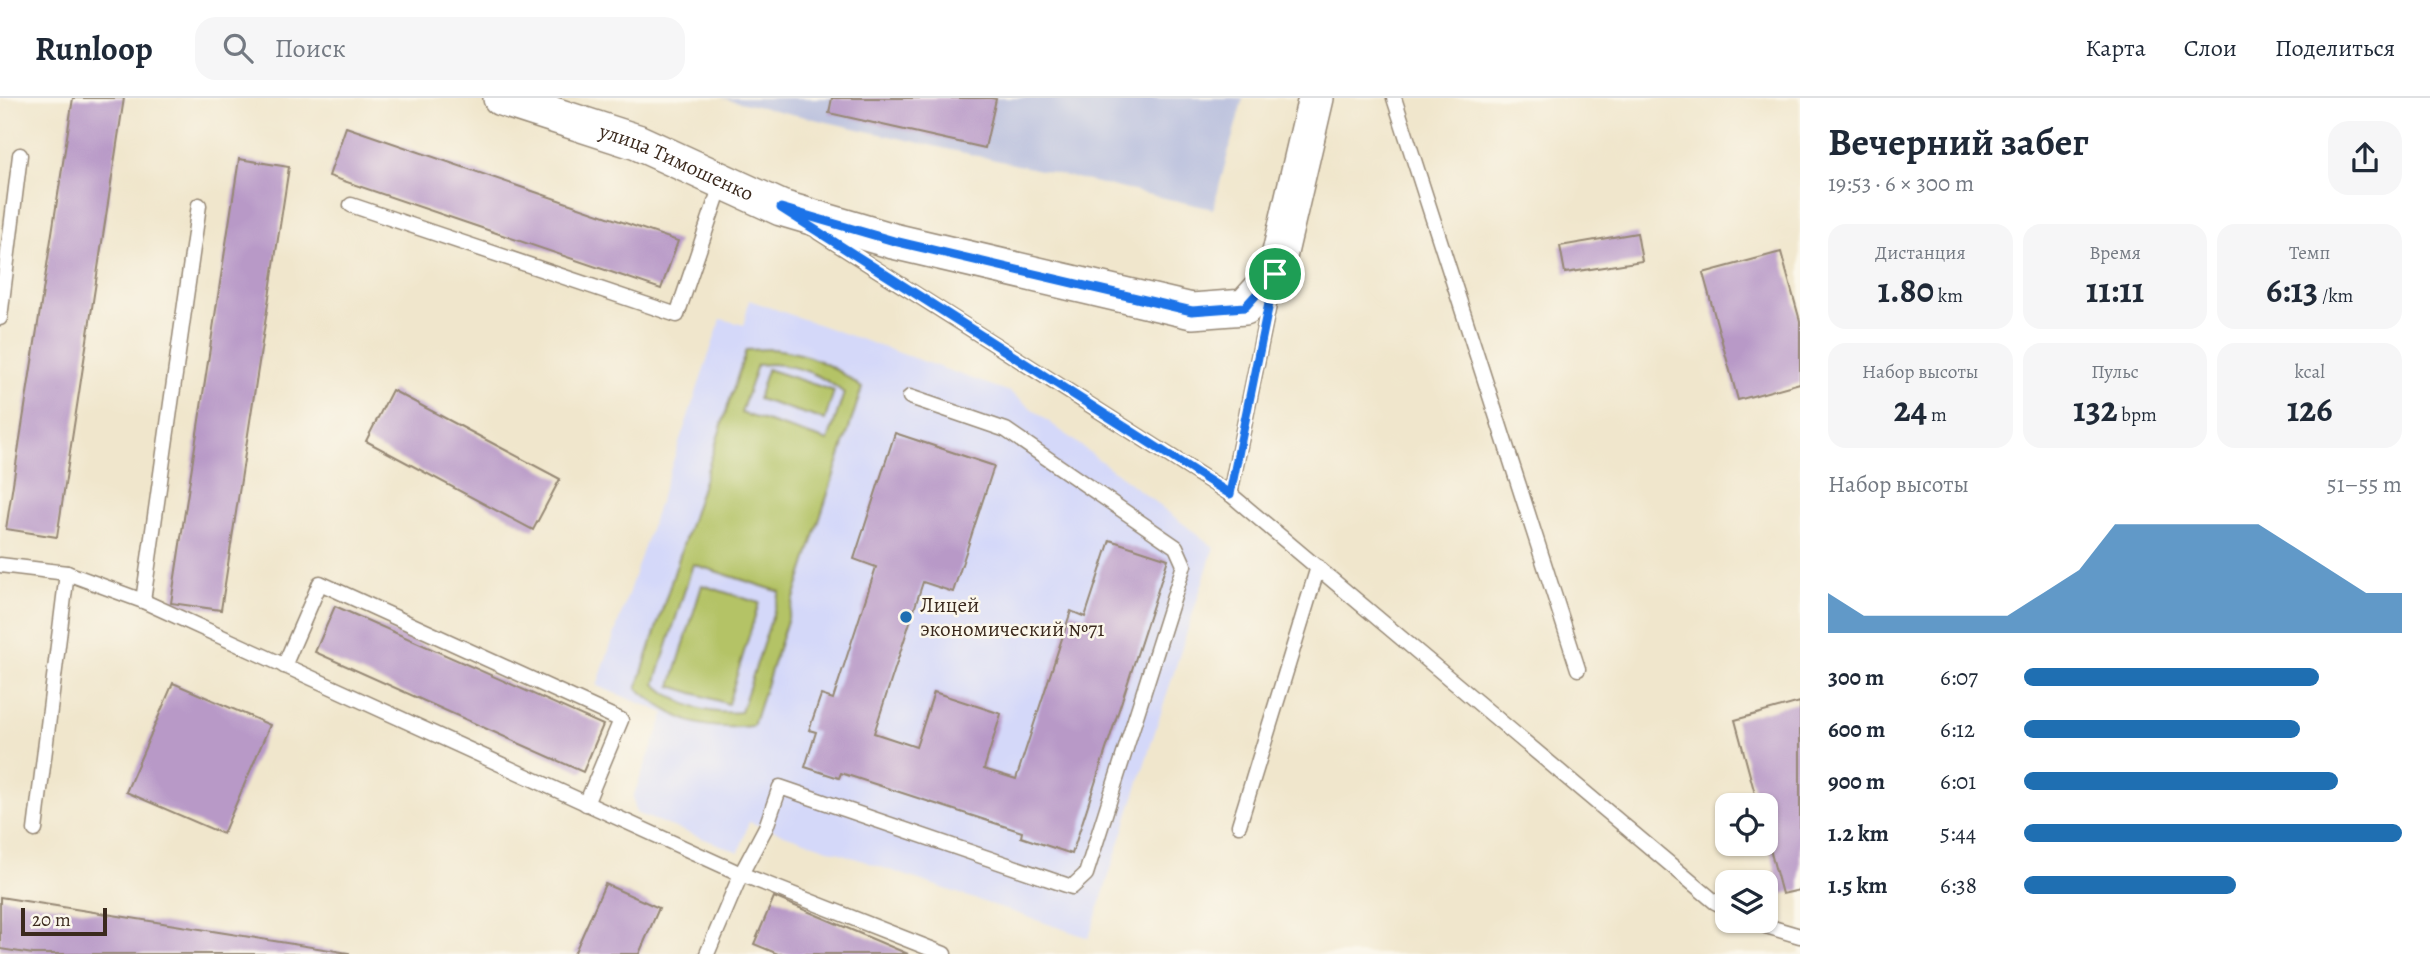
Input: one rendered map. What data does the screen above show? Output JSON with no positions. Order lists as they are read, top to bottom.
{
  "streets": {
    "street": ["улица Тимошенко"]
  },
  "places": ["Лицей экономический №71"],
  "scale_bar": "20 m",
  "page": {
    "header": "Runloop",
    "search": "Поиск",
    "nav": ["Карта", "Слои", "Поделиться"],
    "heading": ["Вечерний забег", "19:53 · 6 × 300 m"],
    "stats": [
      ["Дистанция", "1.80 km"],
      ["Время", "11:11"],
      ["Темп", "6:13 /km"],
      ["Набор высоты", "24 m"],
      ["Пульс", "132 bpm"],
      ["kcal", "126"]
    ],
    "chart": ["Набор высоты", "51–55 m"],
    "list": [
      {
        "name": "300 m",
        "note": "6:07"
      },
      {
        "name": "600 m",
        "note": "6:12"
      },
      {
        "name": "900 m",
        "note": "6:01"
      },
      {
        "name": "1.2 km",
        "note": "5:44"
      },
      {
        "name": "1.5 km",
        "note": "6:38"
      }
    ],
    "scale": "20 m"
  }
}
